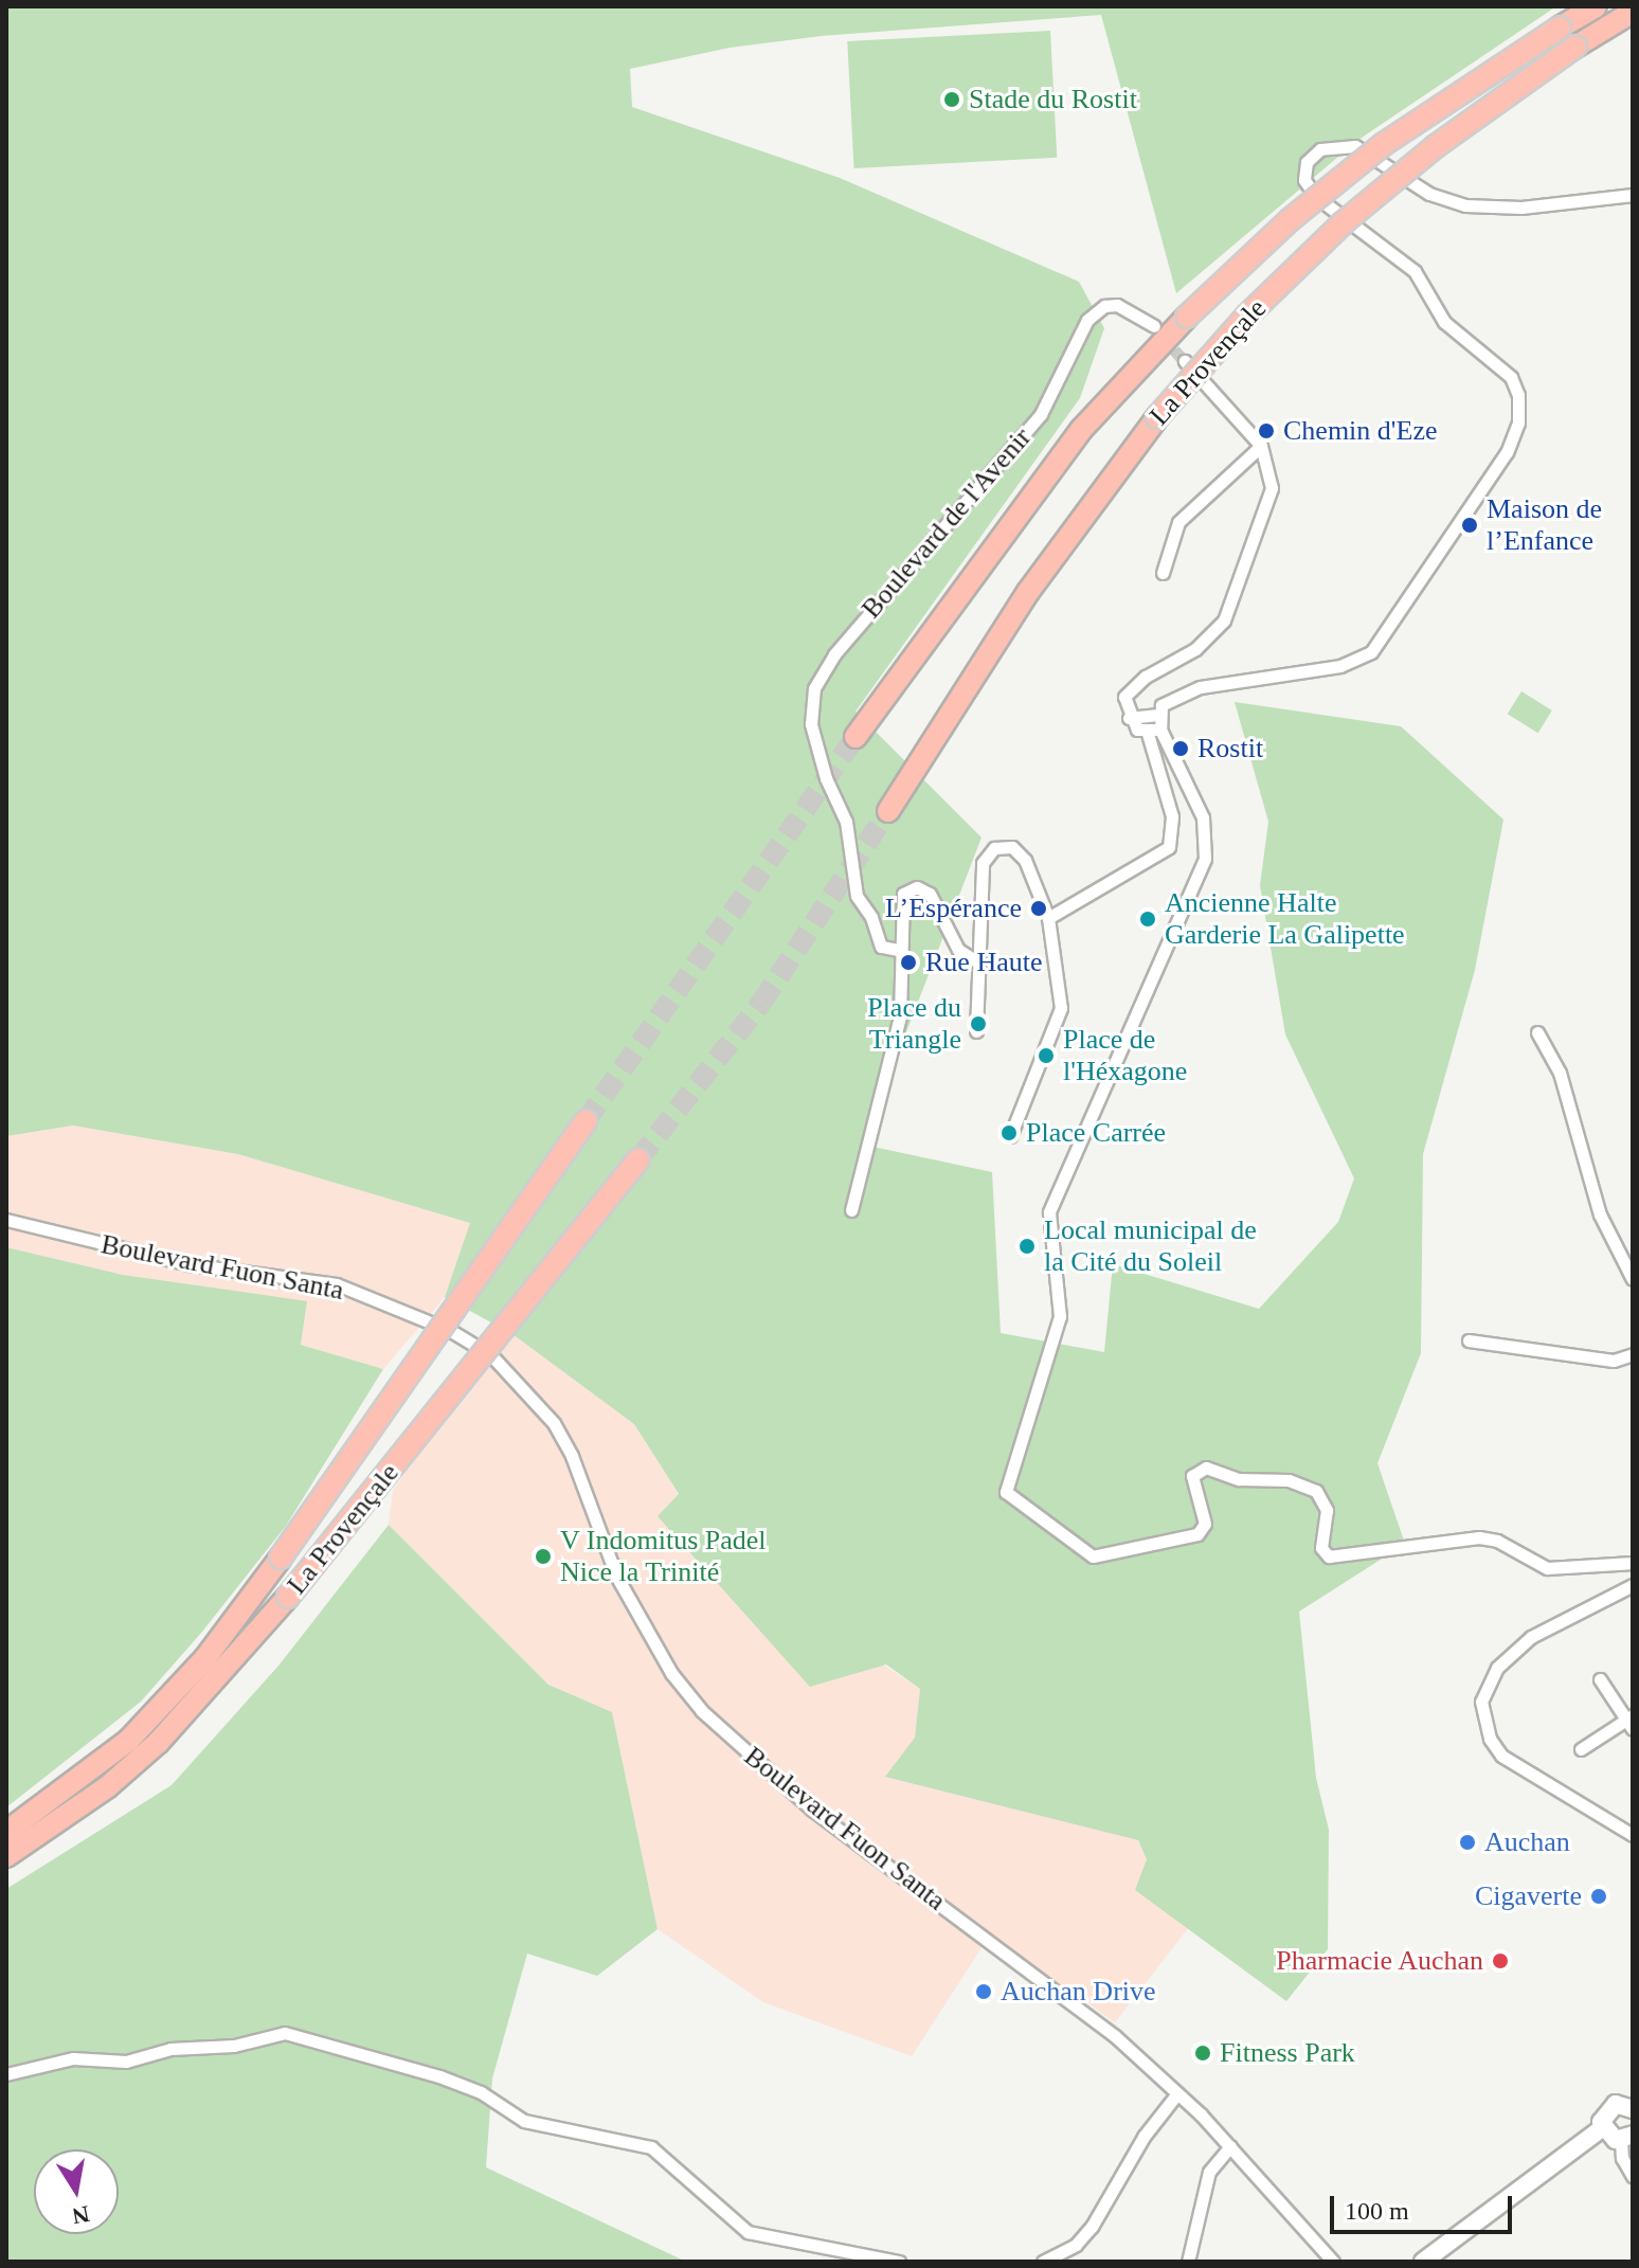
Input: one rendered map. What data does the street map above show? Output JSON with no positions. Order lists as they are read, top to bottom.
{
  "streets": {
    "highway": ["La Provençale"],
    "street": ["Boulevard de l'Avenir", "Boulevard Fuon Santa"]
  },
  "places": [
    "Stade du Rostit",
    "Chemin d'Eze",
    "Maison de l’Enfance",
    "Rostit",
    "L’Espérance",
    "Ancienne Halte Garderie La Galipette",
    "Rue Haute",
    "Place du Triangle",
    "Place de l'Héxagone",
    "Place Carrée",
    "Local municipal de la Cité du Soleil",
    "V Indomitus Padel Nice la Trinité",
    "Auchan",
    "Cigaverte",
    "Pharmacie Auchan",
    "Auchan Drive",
    "Fitness Park"
  ],
  "scale_bar": "100 m",
  "north": "bottom"
}
